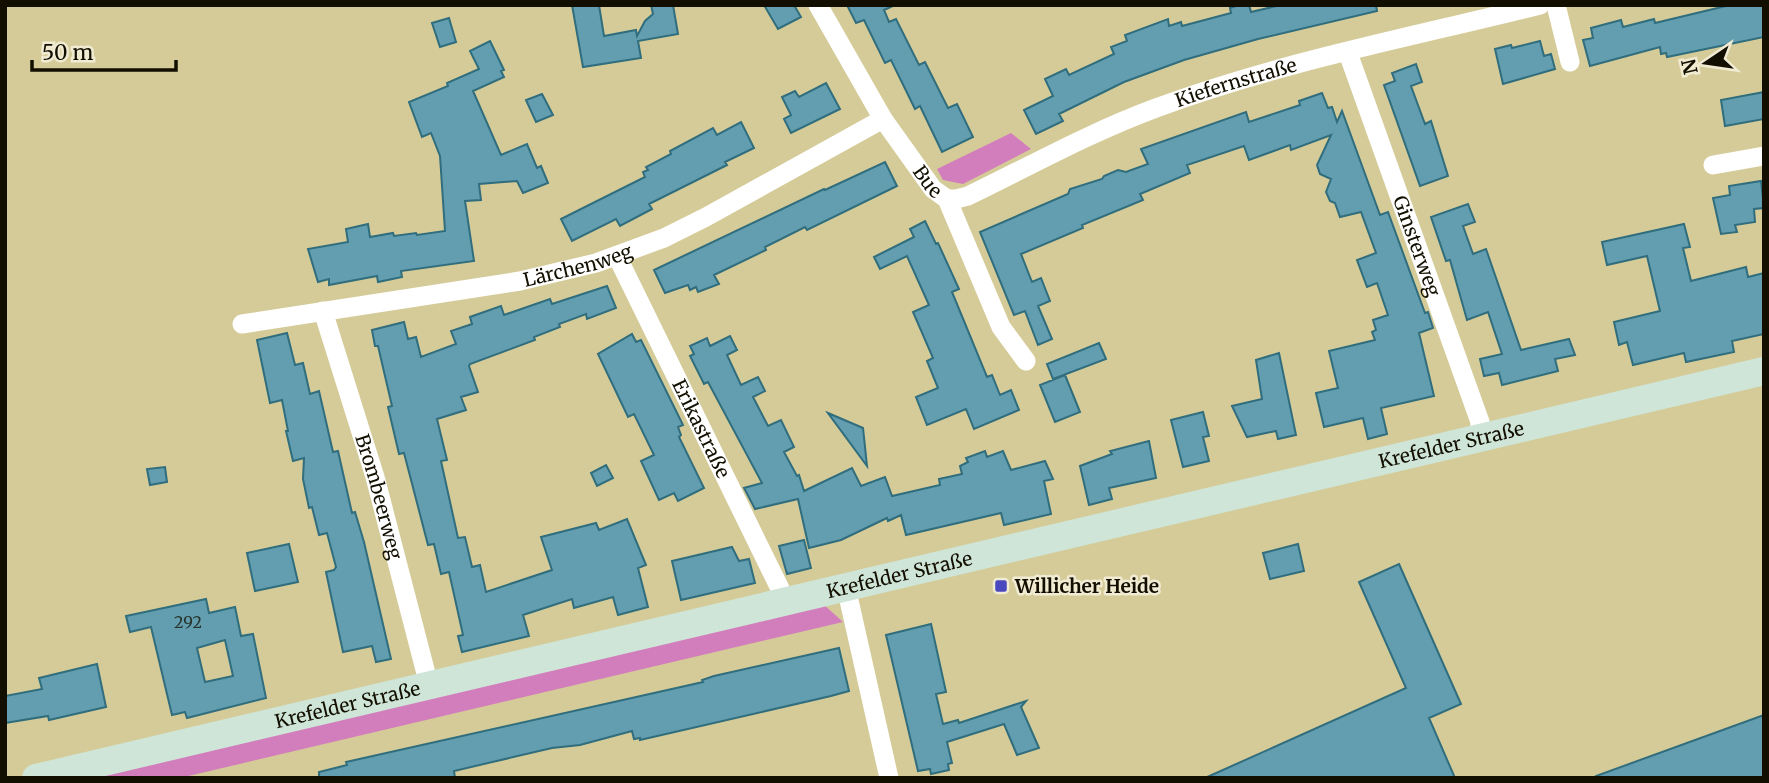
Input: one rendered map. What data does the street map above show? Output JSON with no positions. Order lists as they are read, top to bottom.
{
  "streets": {
    "main road": ["Krefelder Straße"],
    "street": [
      "Kiefernstraße",
      "Bue",
      "Ginsterweg",
      "Lärchenweg",
      "Erikastraße",
      "Brombeerweg"
    ]
  },
  "crossings": [
    ["Kiefernstraße", "Bue"],
    ["Kiefernstraße", "Ginsterweg"],
    ["Bue", "Lärchenweg"],
    ["Ginsterweg", "Krefelder Straße"],
    ["Lärchenweg", "Erikastraße"],
    ["Lärchenweg", "Brombeerweg"],
    ["Erikastraße", "Krefelder Straße"],
    ["Krefelder Straße", "Brombeerweg"]
  ],
  "places": {
    "transit": ["Willicher Heide"]
  },
  "house_numbers": ["292"],
  "scale_bar": "50 m",
  "north": "left"
}
